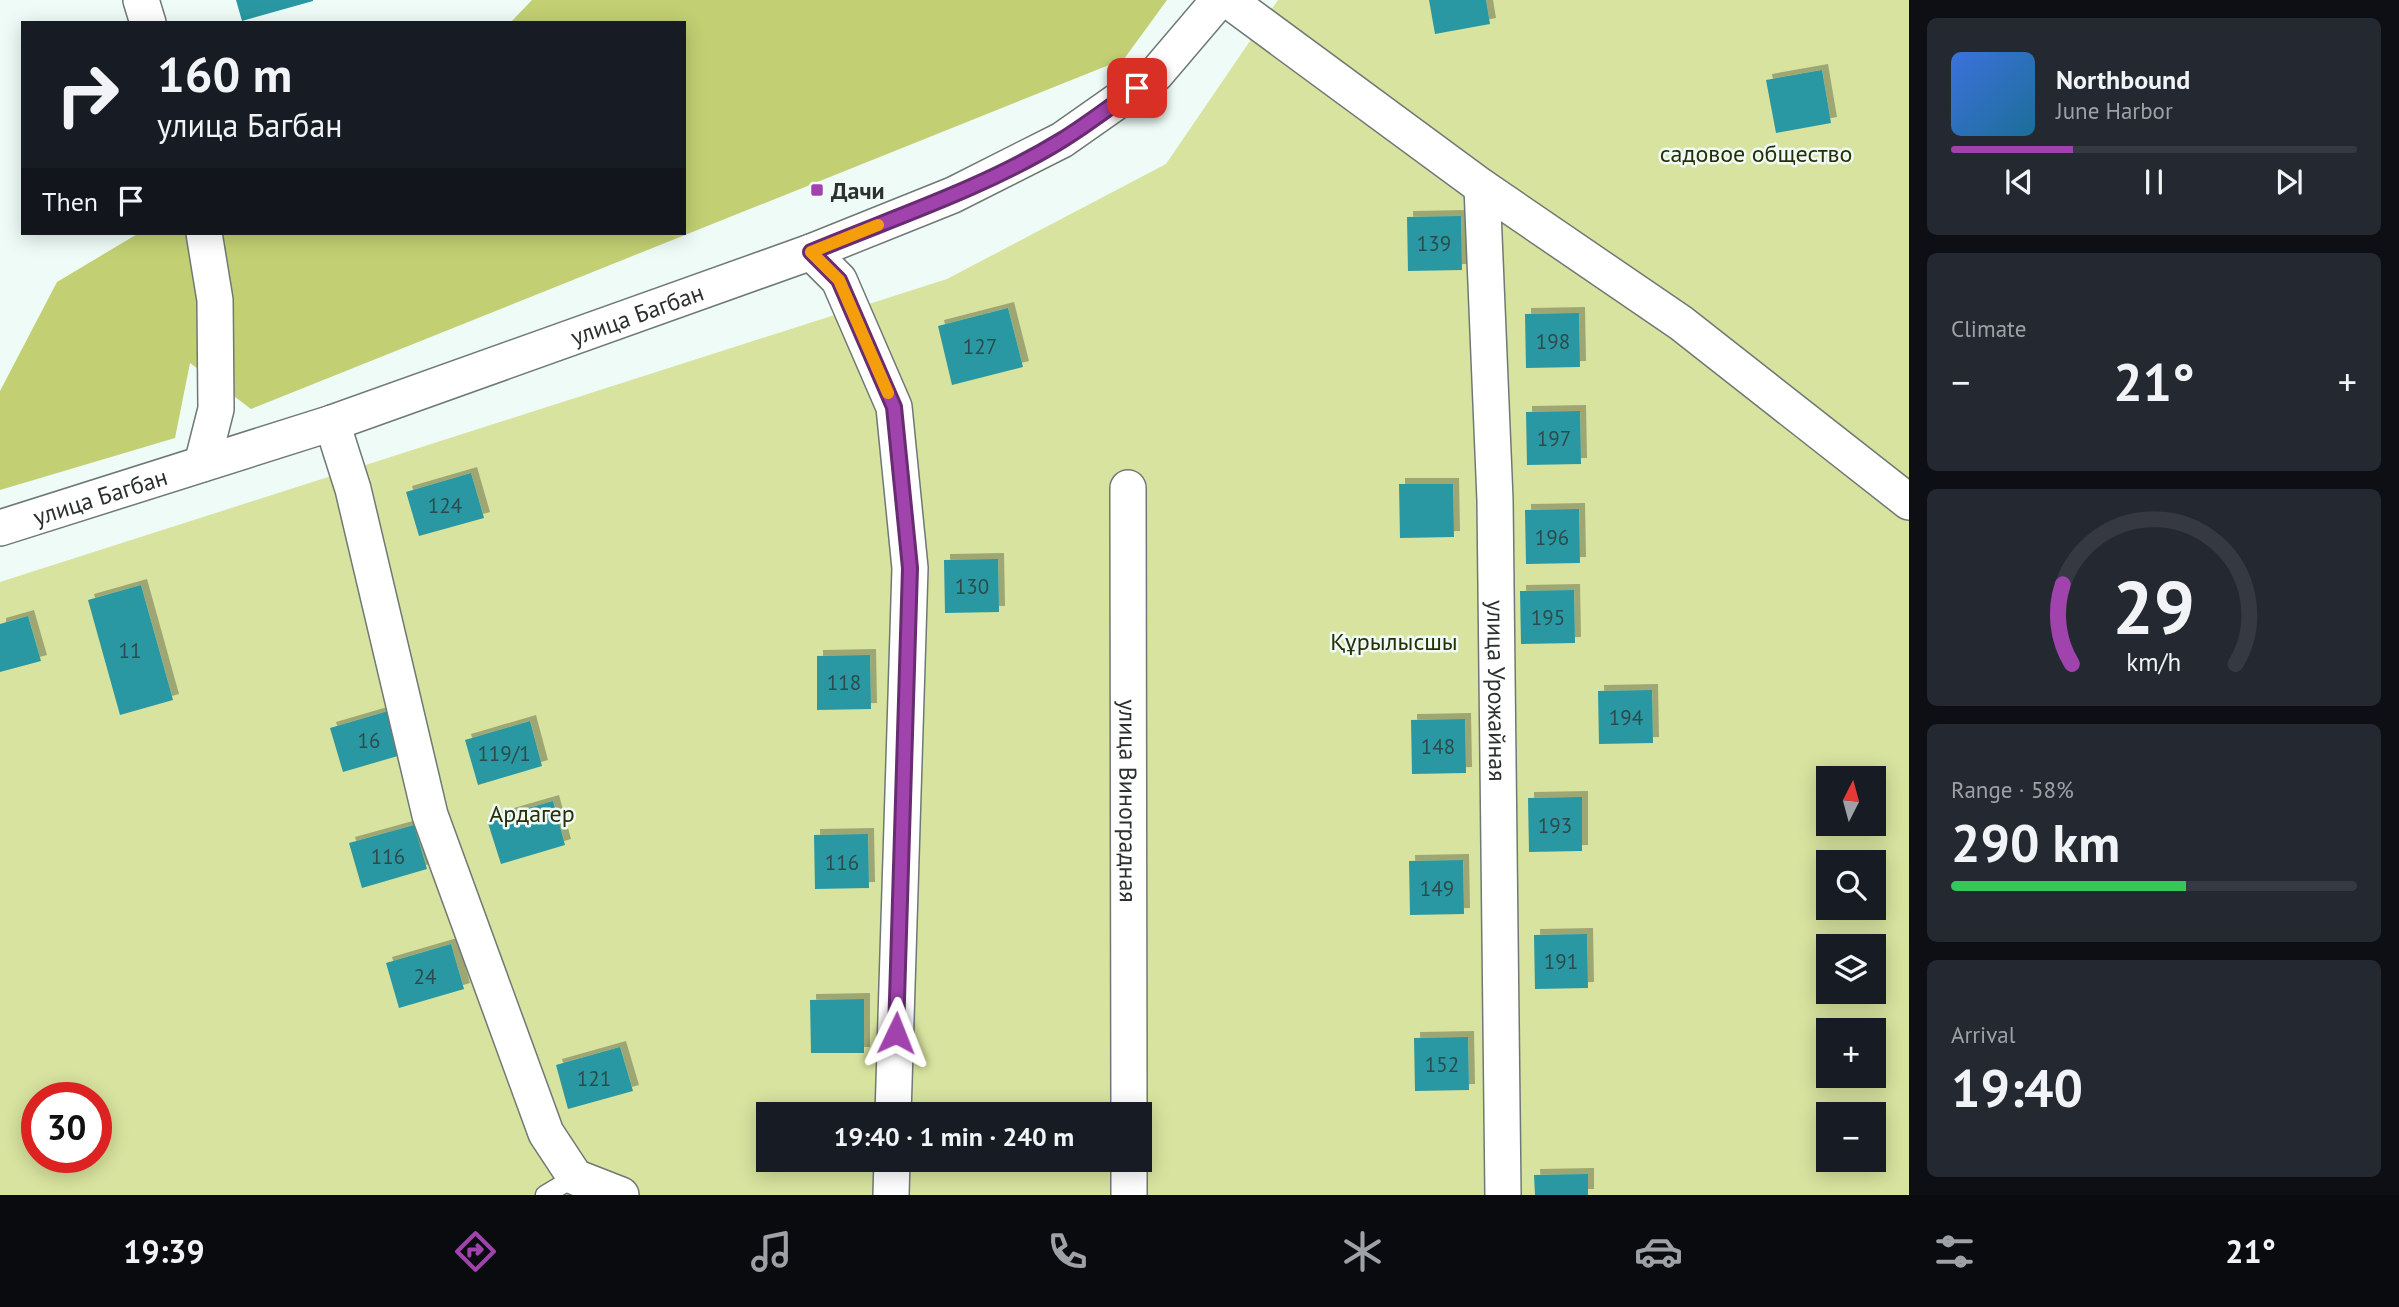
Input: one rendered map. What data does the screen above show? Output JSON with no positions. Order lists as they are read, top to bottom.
{
  "streets": {
    "street": ["улица Багбан", "улица Урожайная", "улица Виноградная"]
  },
  "parks": ["садовое общество", "Құрылысшы", "Ардагер"],
  "places": {
    "transit": ["Дачи"]
  },
  "house_numbers": [
    "139",
    "198",
    "127",
    "197",
    "124",
    "196",
    "130",
    "195",
    "11",
    "118",
    "194",
    "16",
    "148",
    "119/1",
    "193",
    "116",
    "116",
    "149",
    "191",
    "24",
    "152",
    "121"
  ],
  "north": "top",
  "page": {
    "turn": ["160 m", "улица Багбан"],
    "song": ["Northbound", "June Harbor"],
    "then": "Then",
    "tile": [
      "Climate",
      ["Range · 58%", "290 km"],
      ["Arrival", "19:40"]
    ],
    "heat": ["−", "21°", "+"],
    "map_buttons": ["+", "−"],
    "limit": "30",
    "trip": "19:40 · 1 min · 240 m",
    "tabs": ["19:39", "21°"],
    "gauge": ["29", "km/h"]
  }
}
